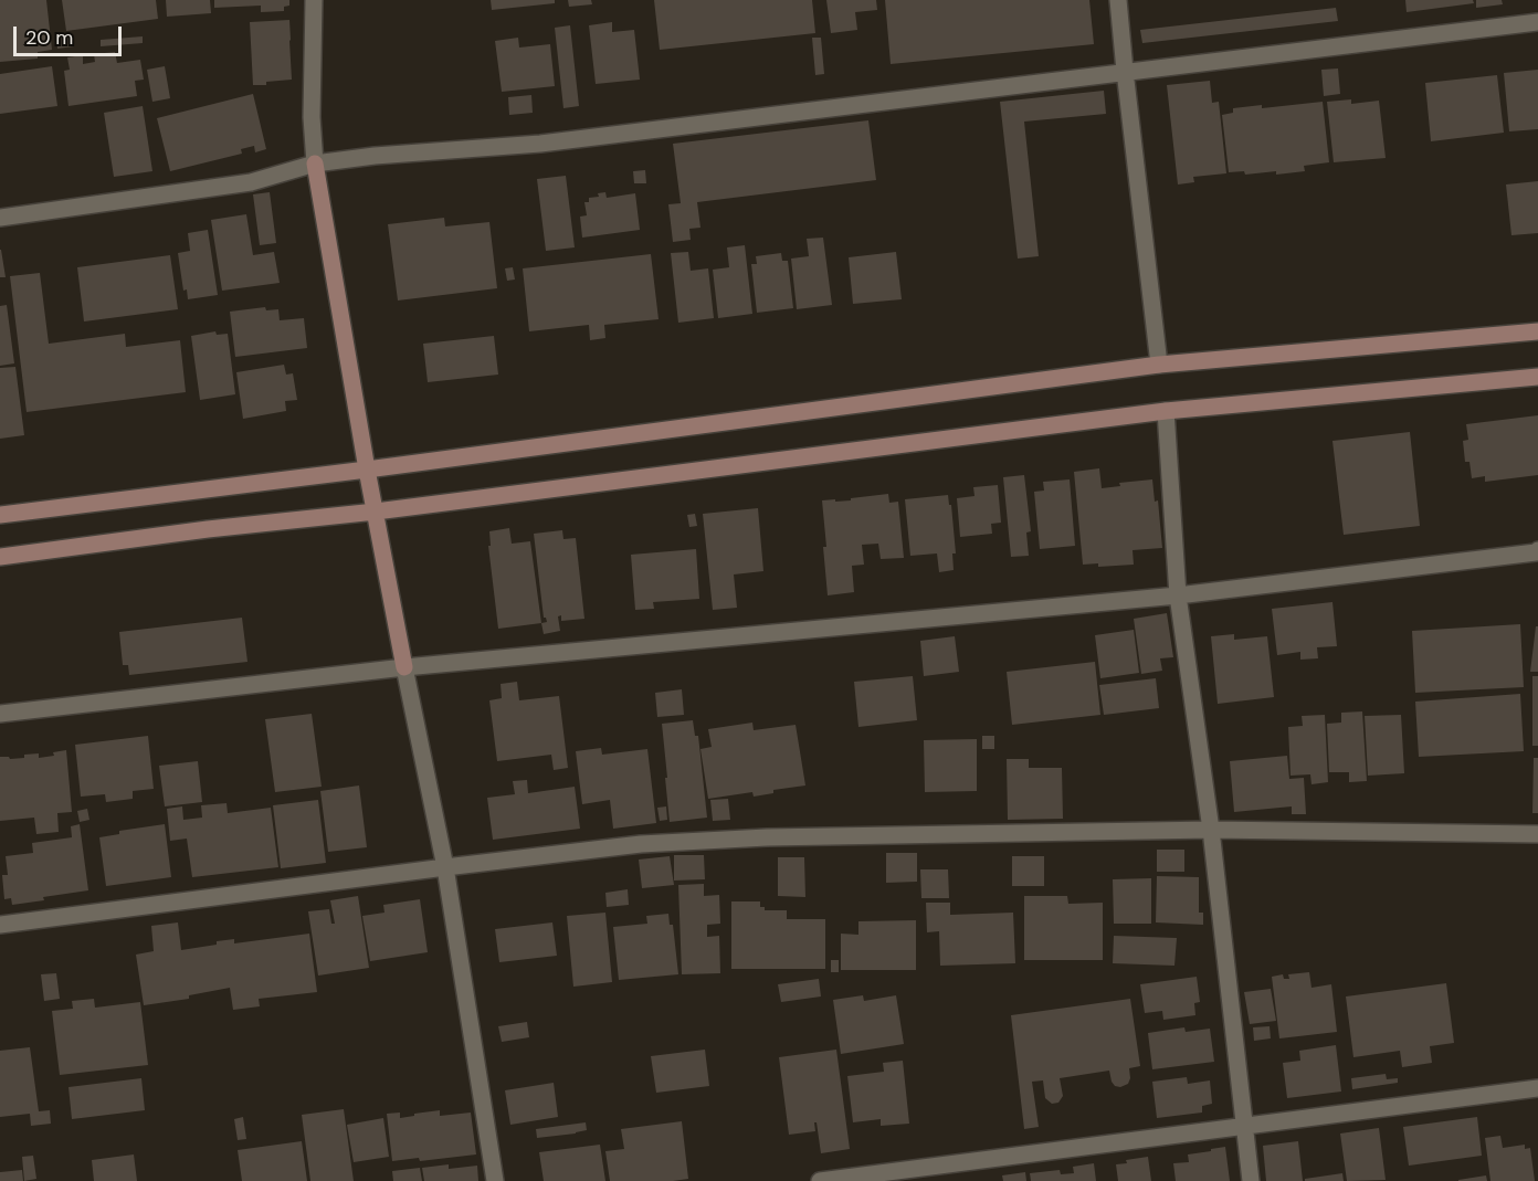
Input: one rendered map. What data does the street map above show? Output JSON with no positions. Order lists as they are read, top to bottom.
{
  "scale_bar": "20 m"
}
